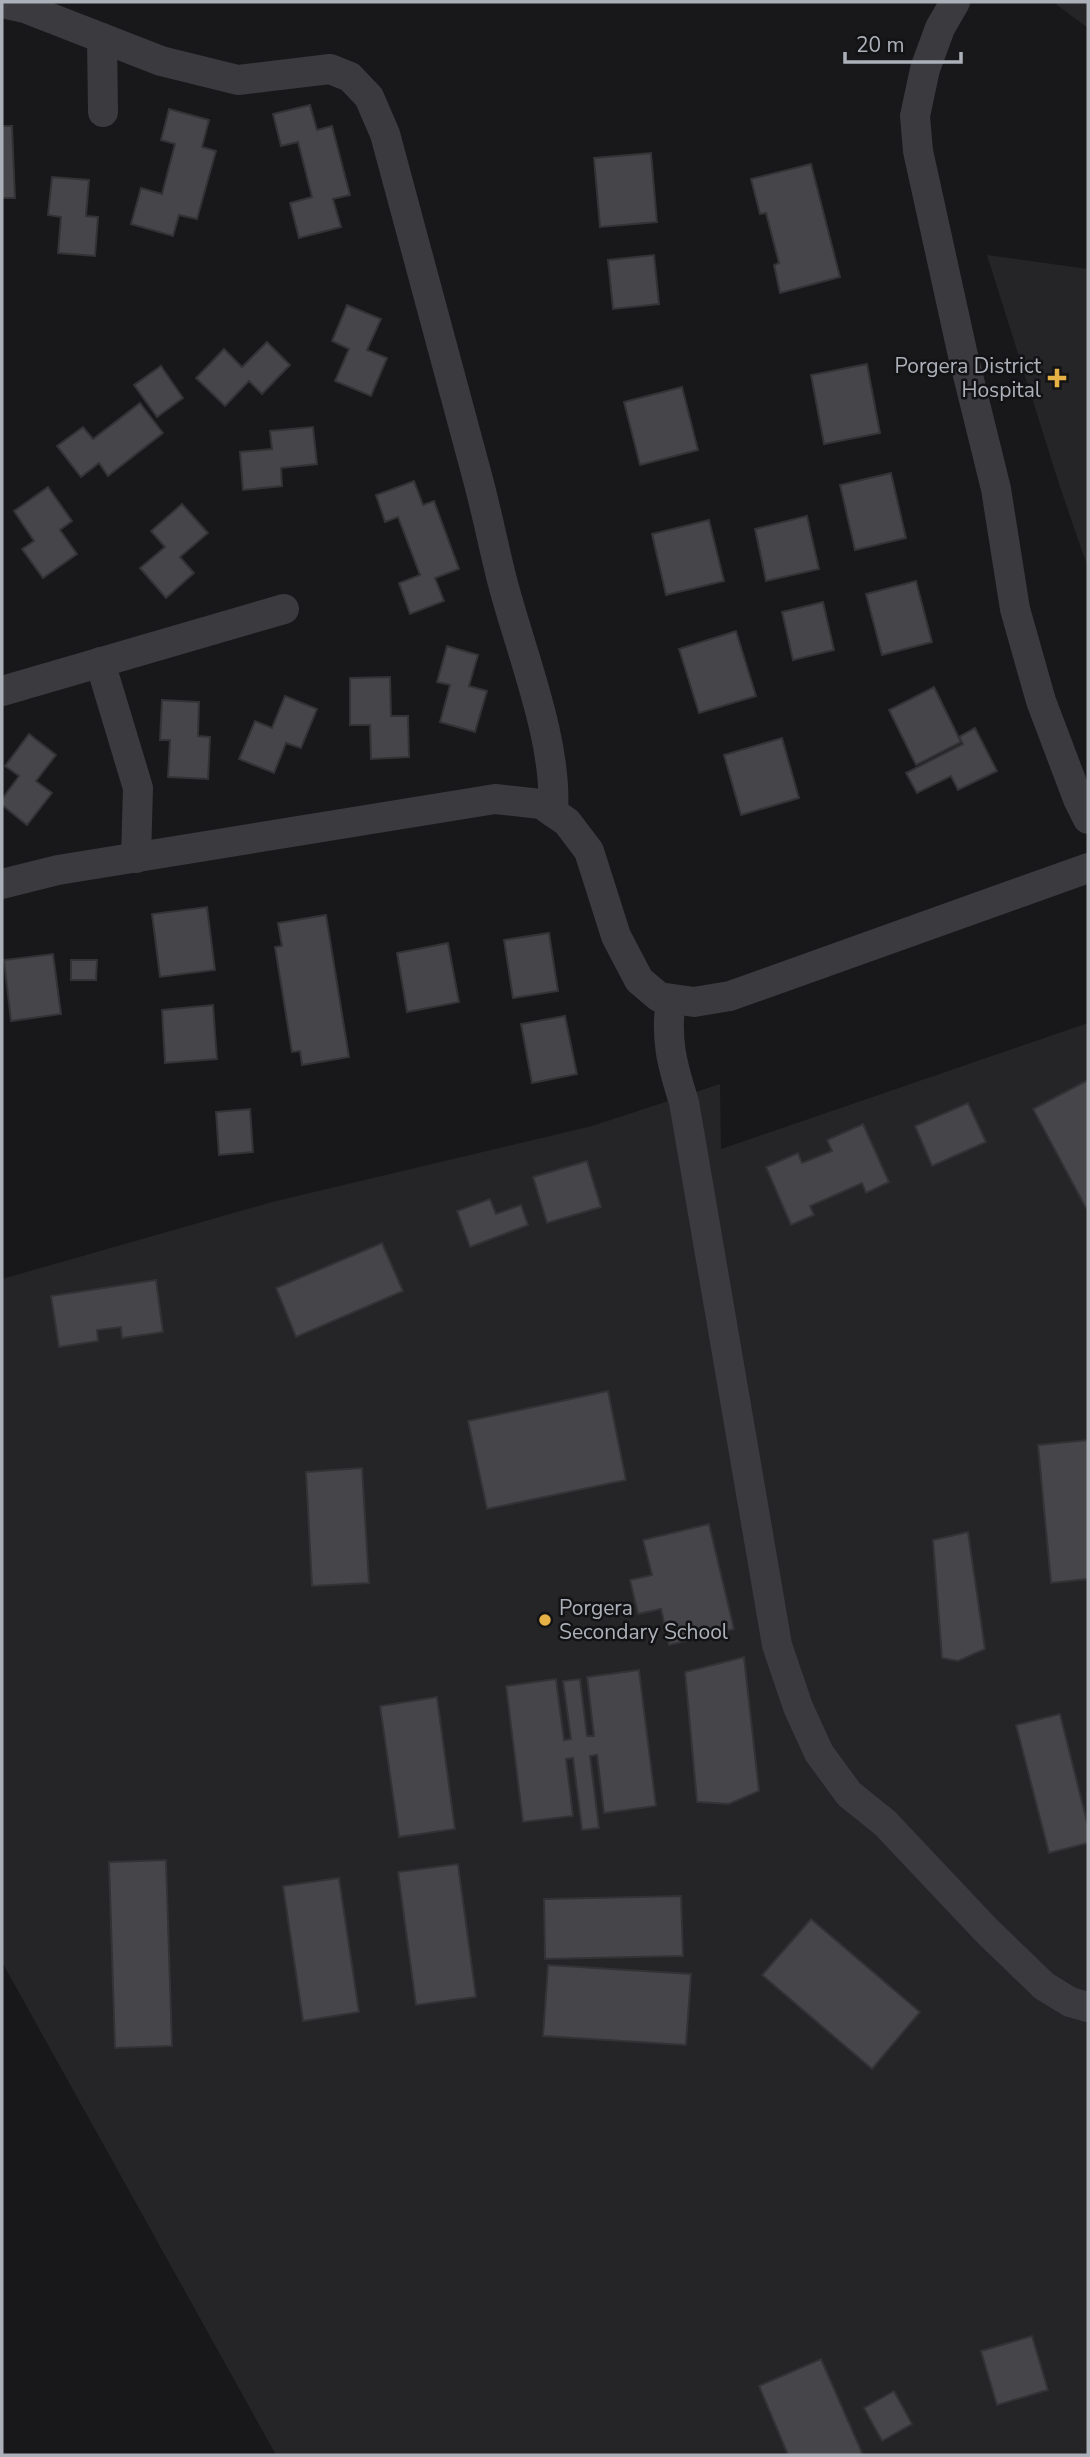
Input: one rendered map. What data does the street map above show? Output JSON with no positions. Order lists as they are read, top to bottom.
{
  "places": {
    "health": ["Porgera District Hospital"],
    "other": ["Porgera Secondary School"]
  },
  "scale_bar": "20 m"
}
